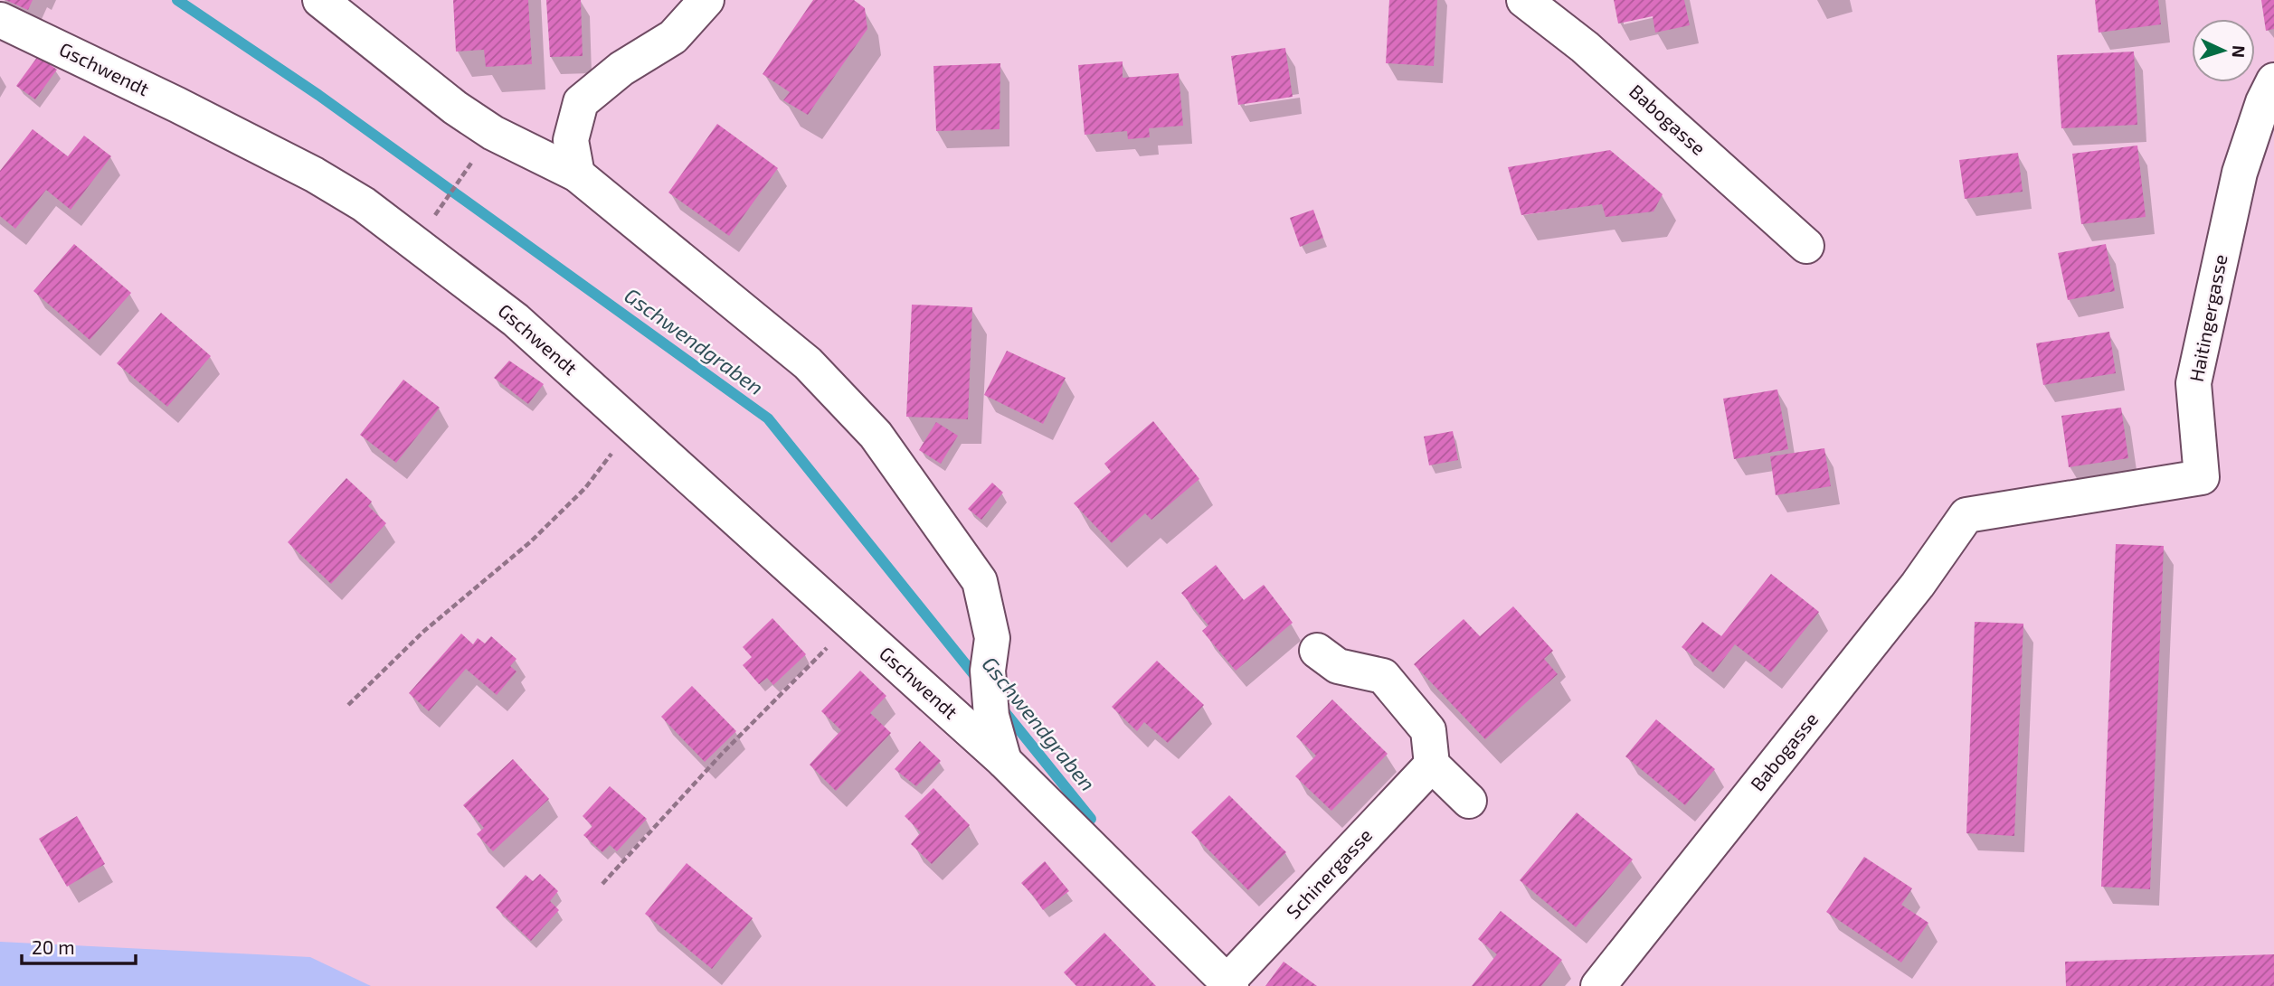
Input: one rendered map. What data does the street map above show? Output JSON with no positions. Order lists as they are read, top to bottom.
{
  "streets": {
    "street": [
      "Gschwendt",
      "Babogasse",
      "Haitingergasse",
      "Schinergasse"
    ]
  },
  "crossings": [
    ["Gschwendt", "Schinergasse"],
    ["Babogasse", "Haitingergasse"]
  ],
  "water": ["Gschwendgraben"],
  "scale_bar": "20 m",
  "north": "right"
}
